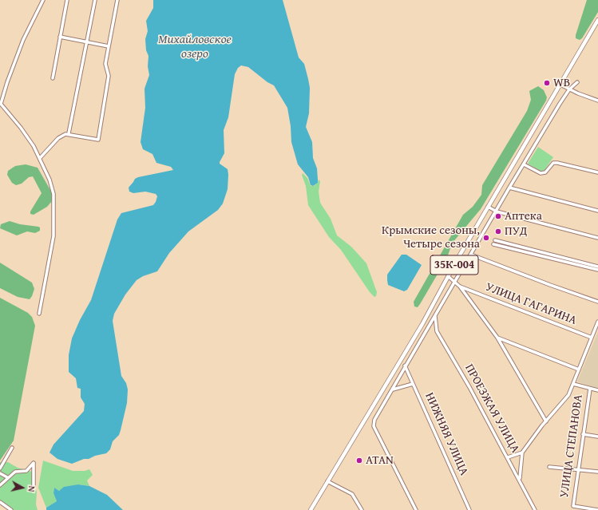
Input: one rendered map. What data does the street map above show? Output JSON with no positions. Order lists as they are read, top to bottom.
{
  "streets": {
    "main road": ["35К-004"],
    "street": [
      "УЛИЦА ГАГАРИНА",
      "ПРОЕЗЖАЯ УЛИЦА",
      "НИЖНЯЯ УЛИЦА",
      "УЛИЦА СТЕПАНОВА"
    ]
  },
  "crossings": [
    ["35К-004", "УЛИЦА ГАГАРИНА"]
  ],
  "water": ["Михайловское озеро"],
  "places": [
    "WB",
    "Аптека",
    "ПУД",
    "Крымские сезоны, Четыре сезона",
    "ATAN"
  ],
  "north": "right"
}
